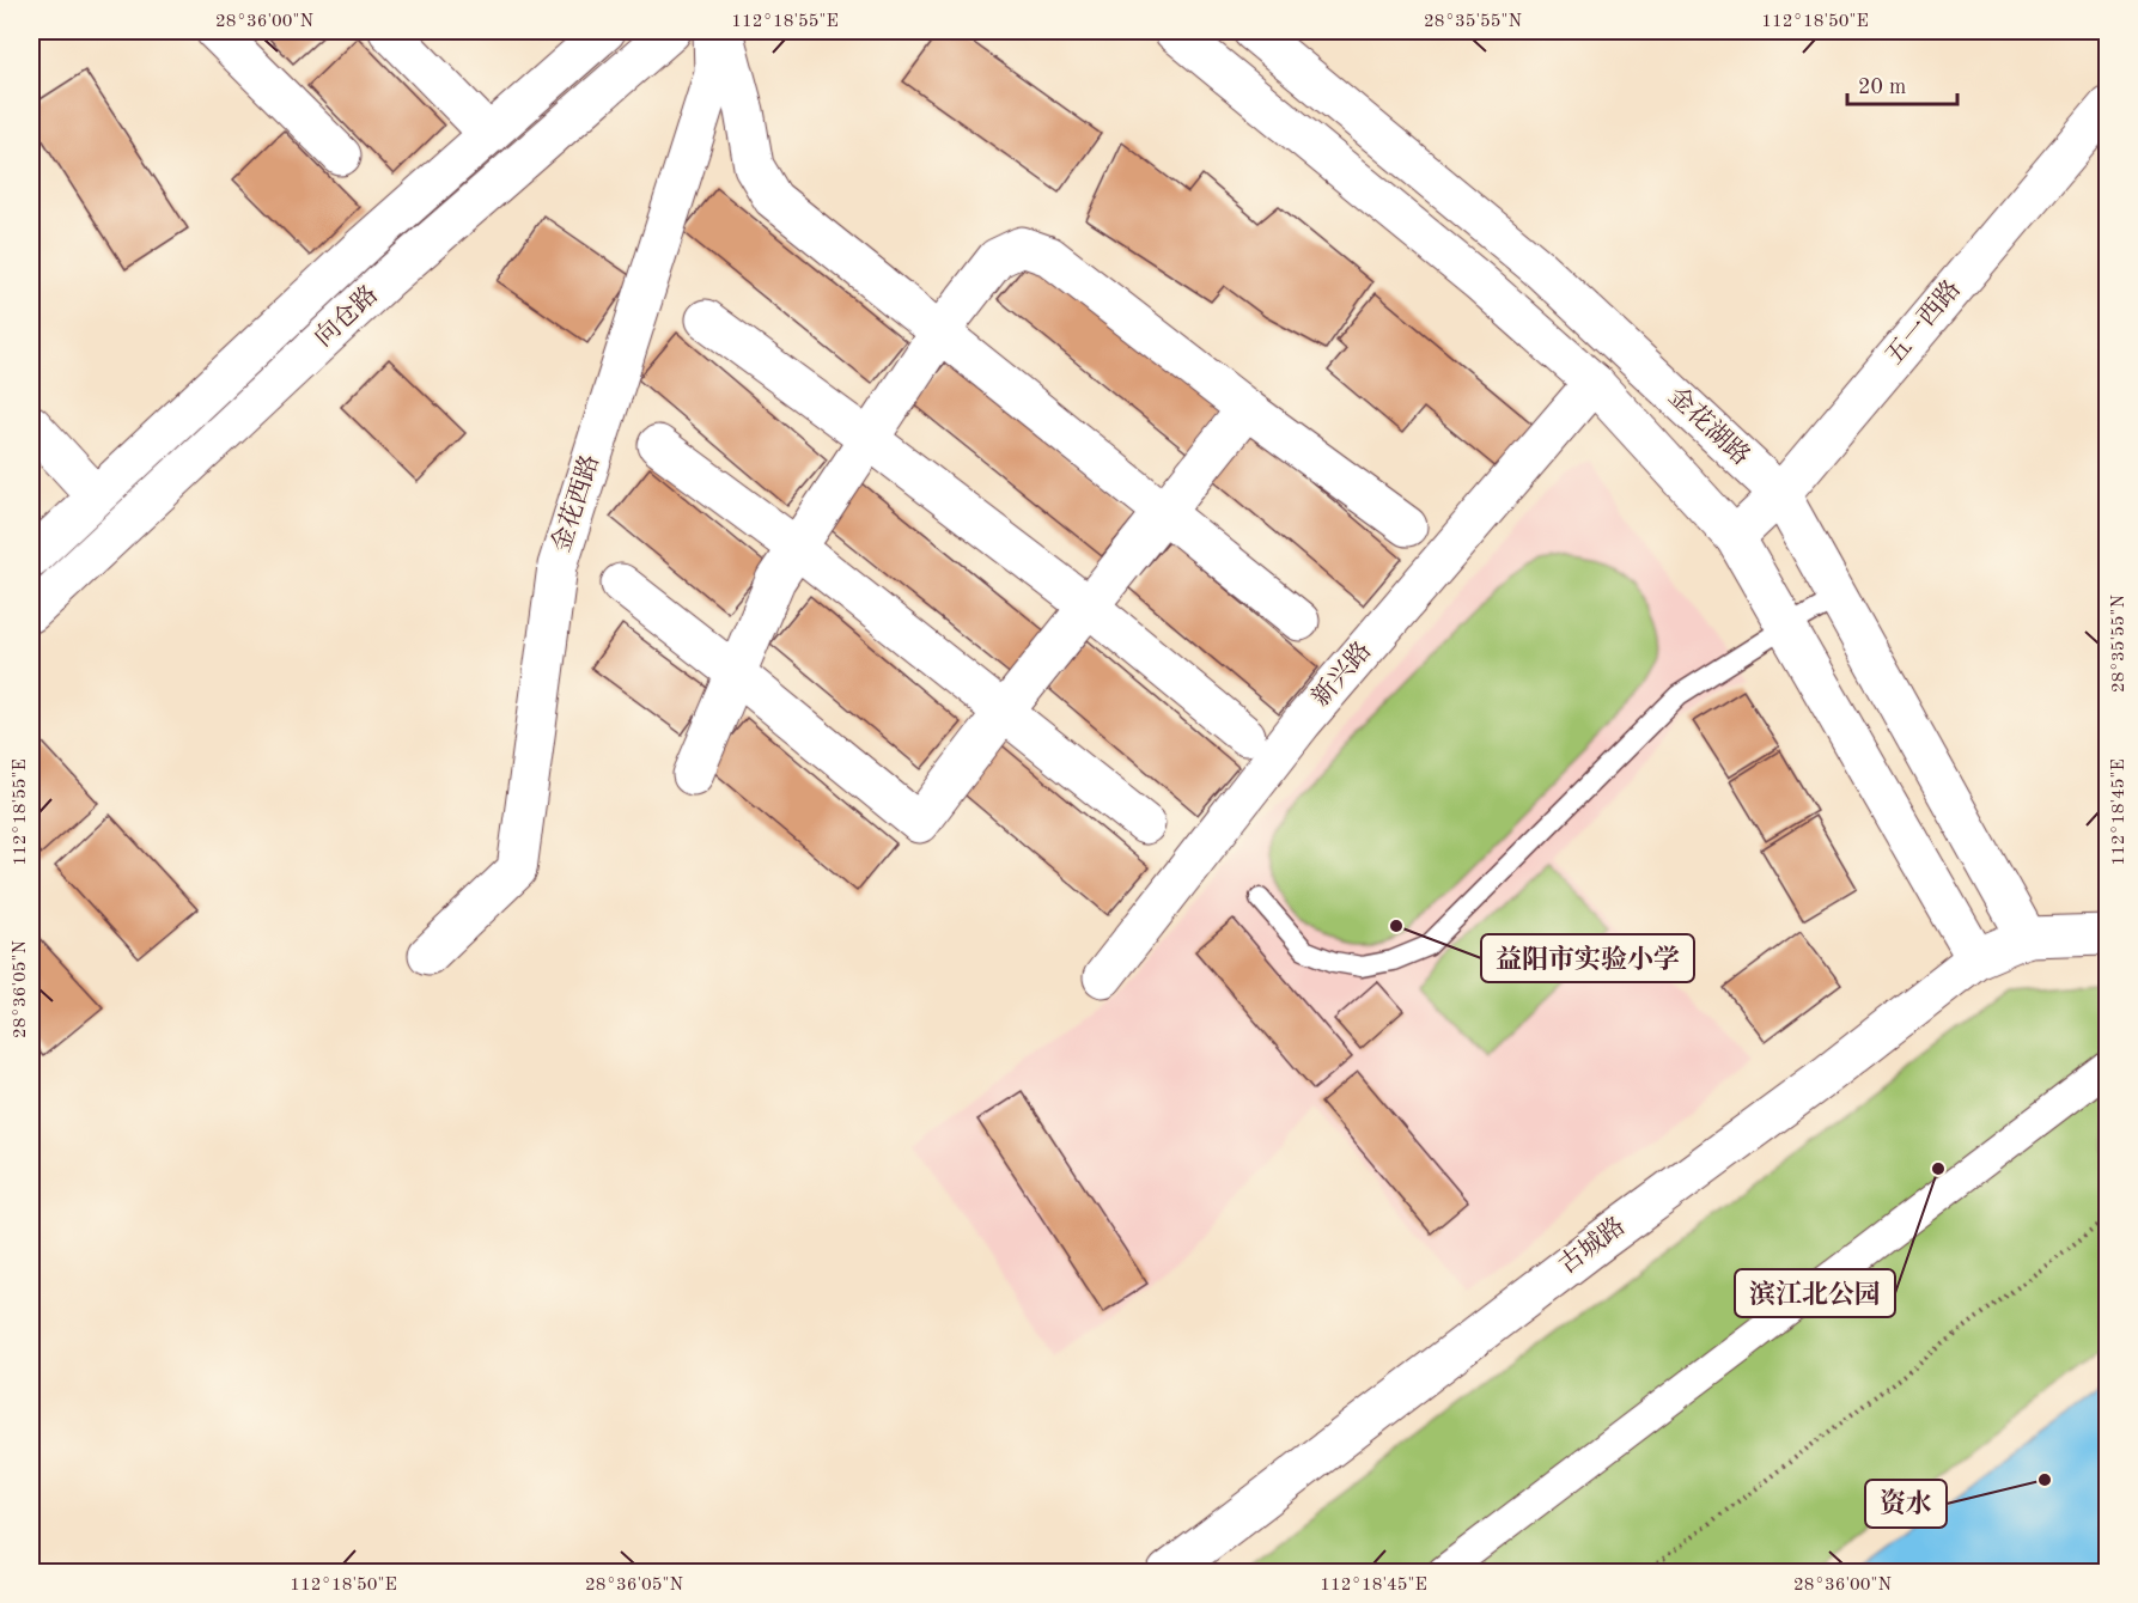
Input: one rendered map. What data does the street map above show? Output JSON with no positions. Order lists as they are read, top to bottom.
{
  "streets": {
    "street": [
      "向仓路",
      "五一西路",
      "金花湖路",
      "金花西路",
      "新兴路",
      "古城路"
    ]
  },
  "crossings": [
    ["五一西路", "金花湖路"],
    ["金花湖路", "古城路"]
  ],
  "places": ["益阳市实验小学", "滨江北公园", "资水"],
  "scale_bar": "20 m",
  "coordinates": [
    "28°36'00\"N",
    "112°18'55\"E",
    "28°35'55\"N",
    "112°18'50\"E",
    "112°18'45\"E",
    "28°36'05\"N"
  ]
}
